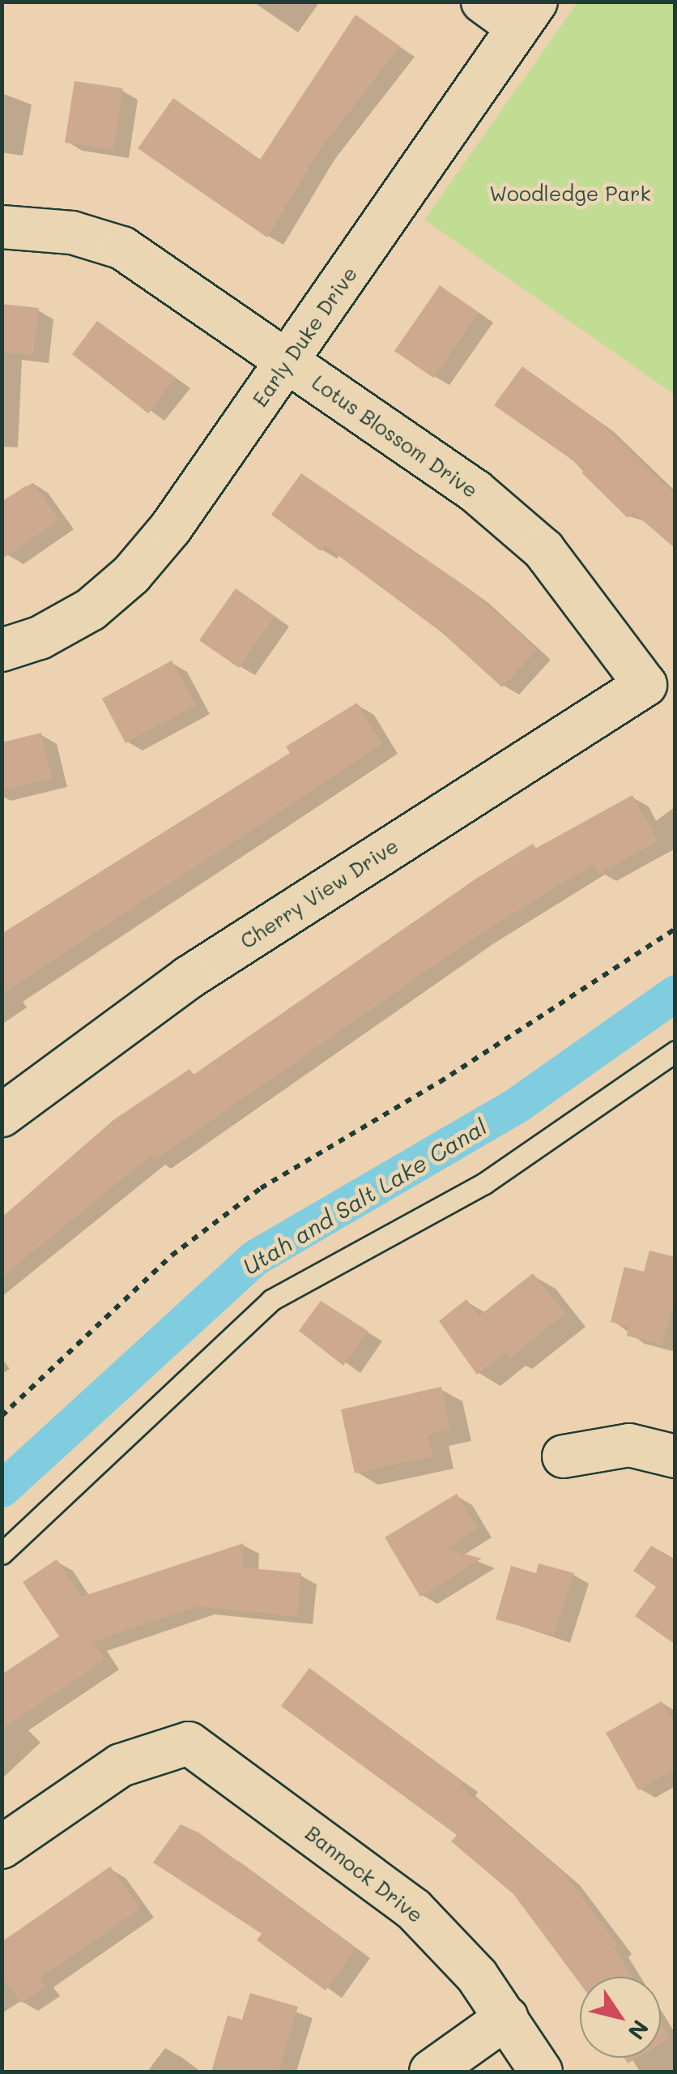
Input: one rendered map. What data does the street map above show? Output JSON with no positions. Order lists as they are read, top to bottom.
{
  "streets": {
    "street": [
      "Early Duke Drive",
      "Lotus Blossom Drive",
      "Cherry View Drive",
      "Bannock Drive"
    ]
  },
  "crossings": [
    ["Early Duke Drive", "Lotus Blossom Drive"],
    ["Lotus Blossom Drive", "Cherry View Drive"]
  ],
  "water": ["Utah and Salt Lake Canal"],
  "parks": ["Woodledge Park"],
  "north": "bottom right"
}
